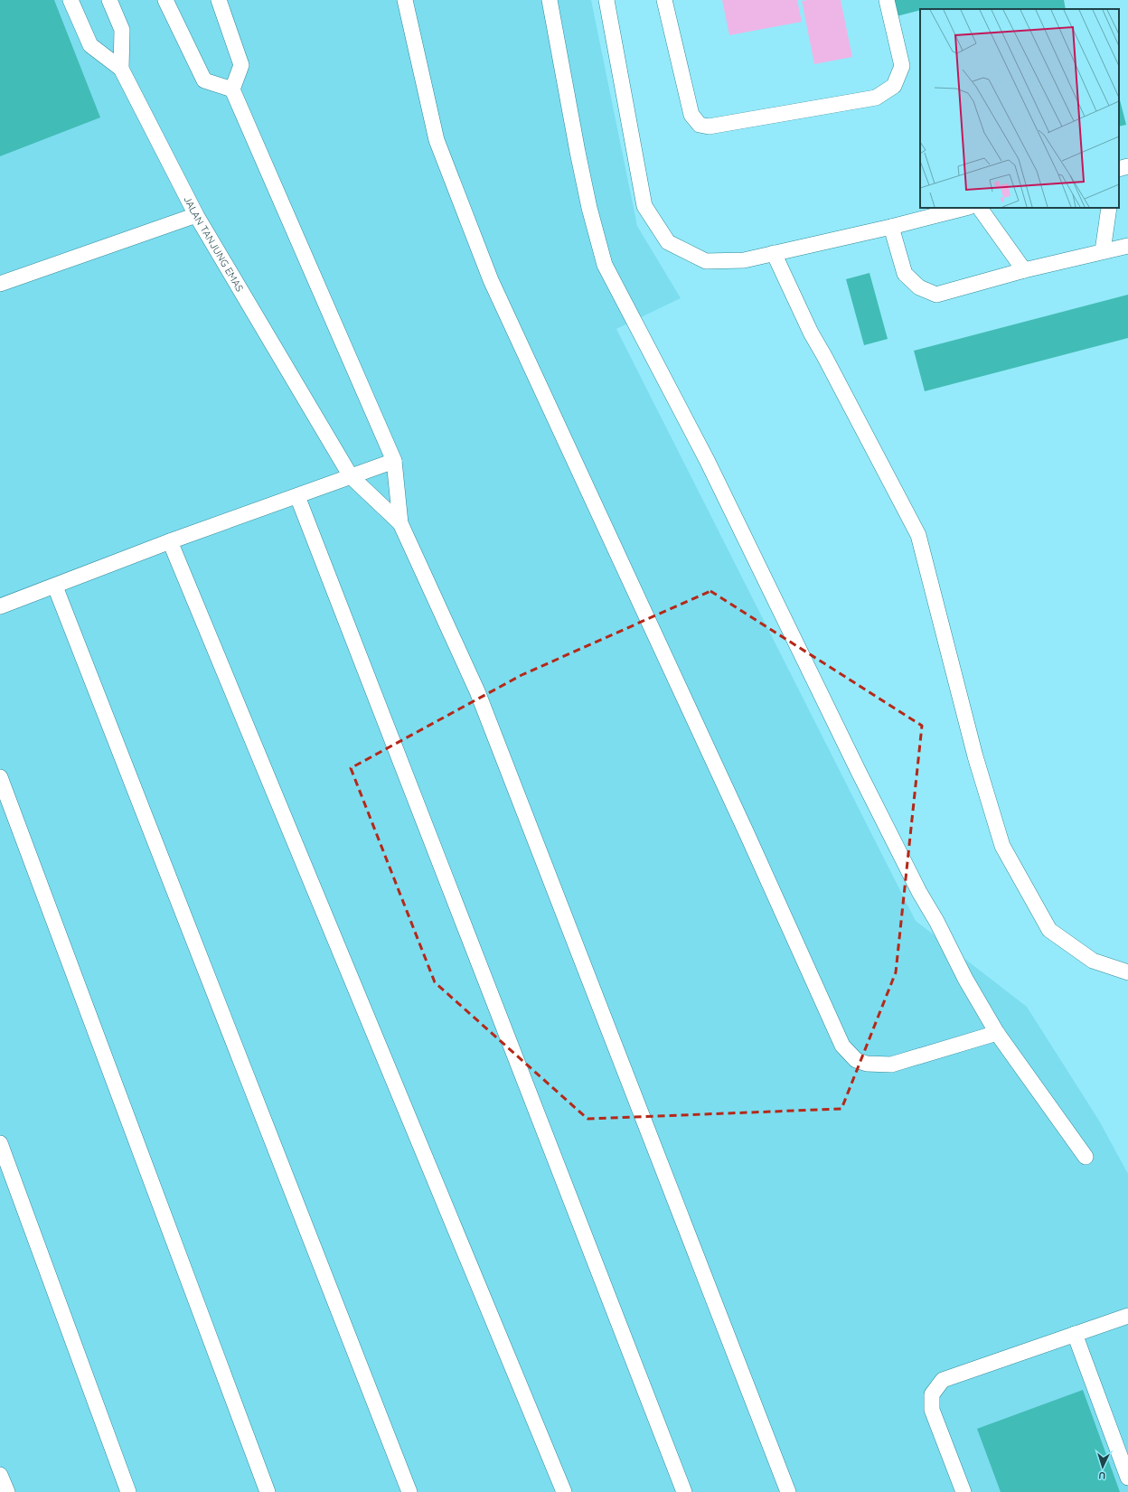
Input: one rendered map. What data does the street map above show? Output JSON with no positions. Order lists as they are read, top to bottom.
{
  "streets": {
    "lane": ["JALAN TANJUNG EMAS"]
  },
  "north": "bottom"
}
